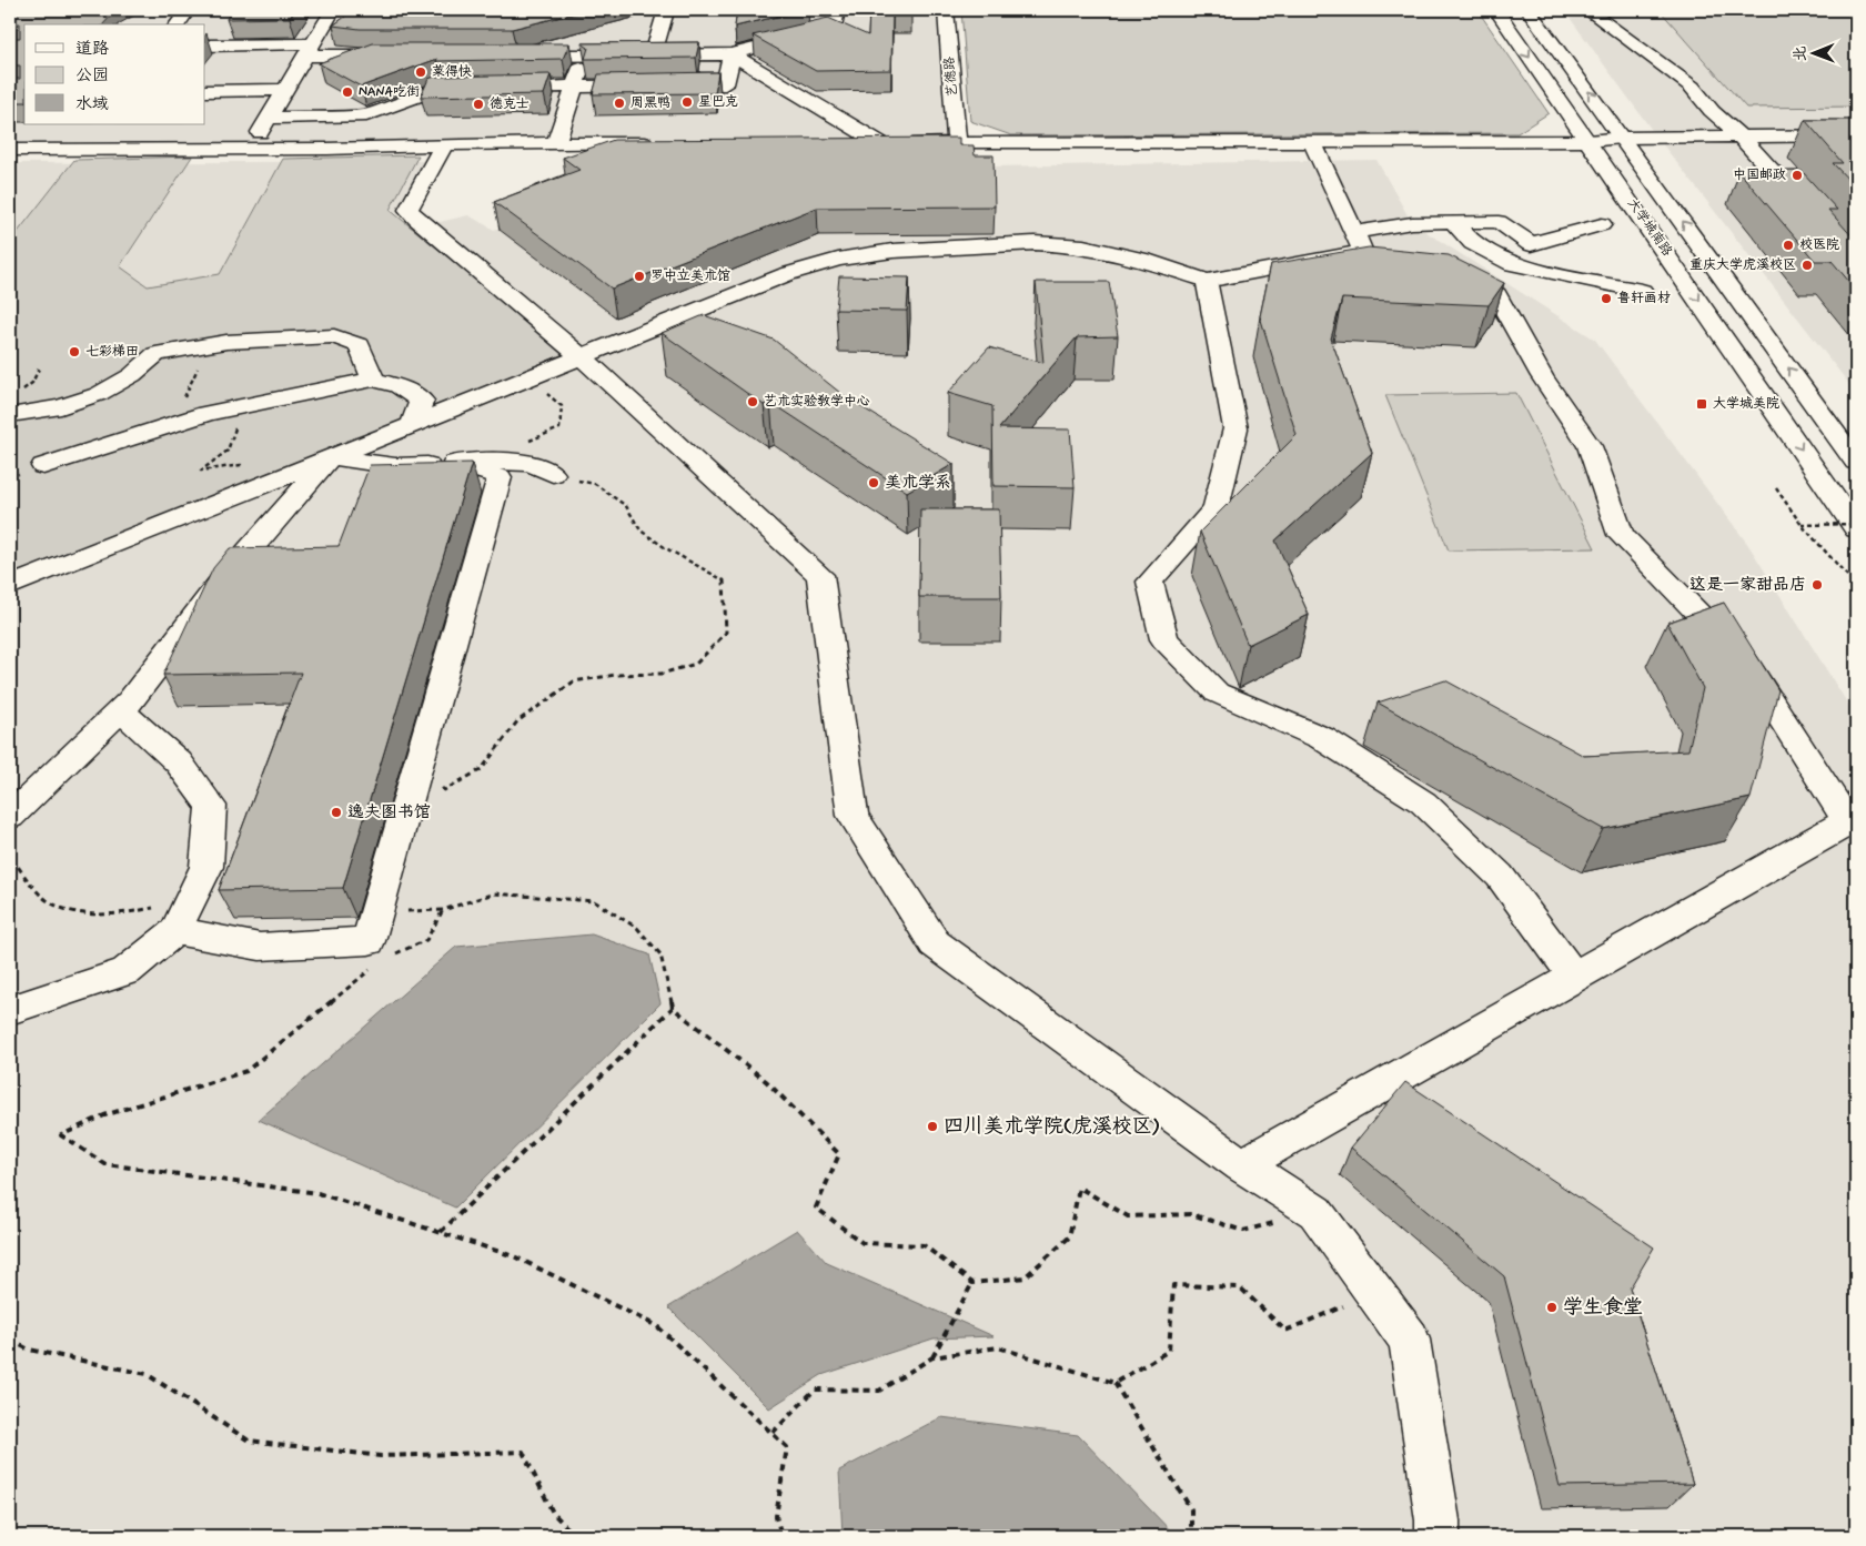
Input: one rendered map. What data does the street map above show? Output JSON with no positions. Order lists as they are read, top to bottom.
{
  "streets": {
    "street": ["艺德路", "大学城南路"]
  },
  "places": {
    "other": [
      "莱得快",
      "NANA吃街",
      "星巴克",
      "周黑鸭",
      "德克士",
      "中国邮政",
      "校医院",
      "重庆大学虎溪校区",
      "罗中立美术馆",
      "鲁轩画材",
      "七彩梯田",
      "艺术实验教学中心",
      "美术学系",
      "这是一家甜品店",
      "逸夫图书馆",
      "四川美术学院(虎溪校区)",
      "学生食堂"
    ],
    "transit": ["大学城美院"]
  },
  "legend": ["道路", "公园", "水域"],
  "north": "left"
}
